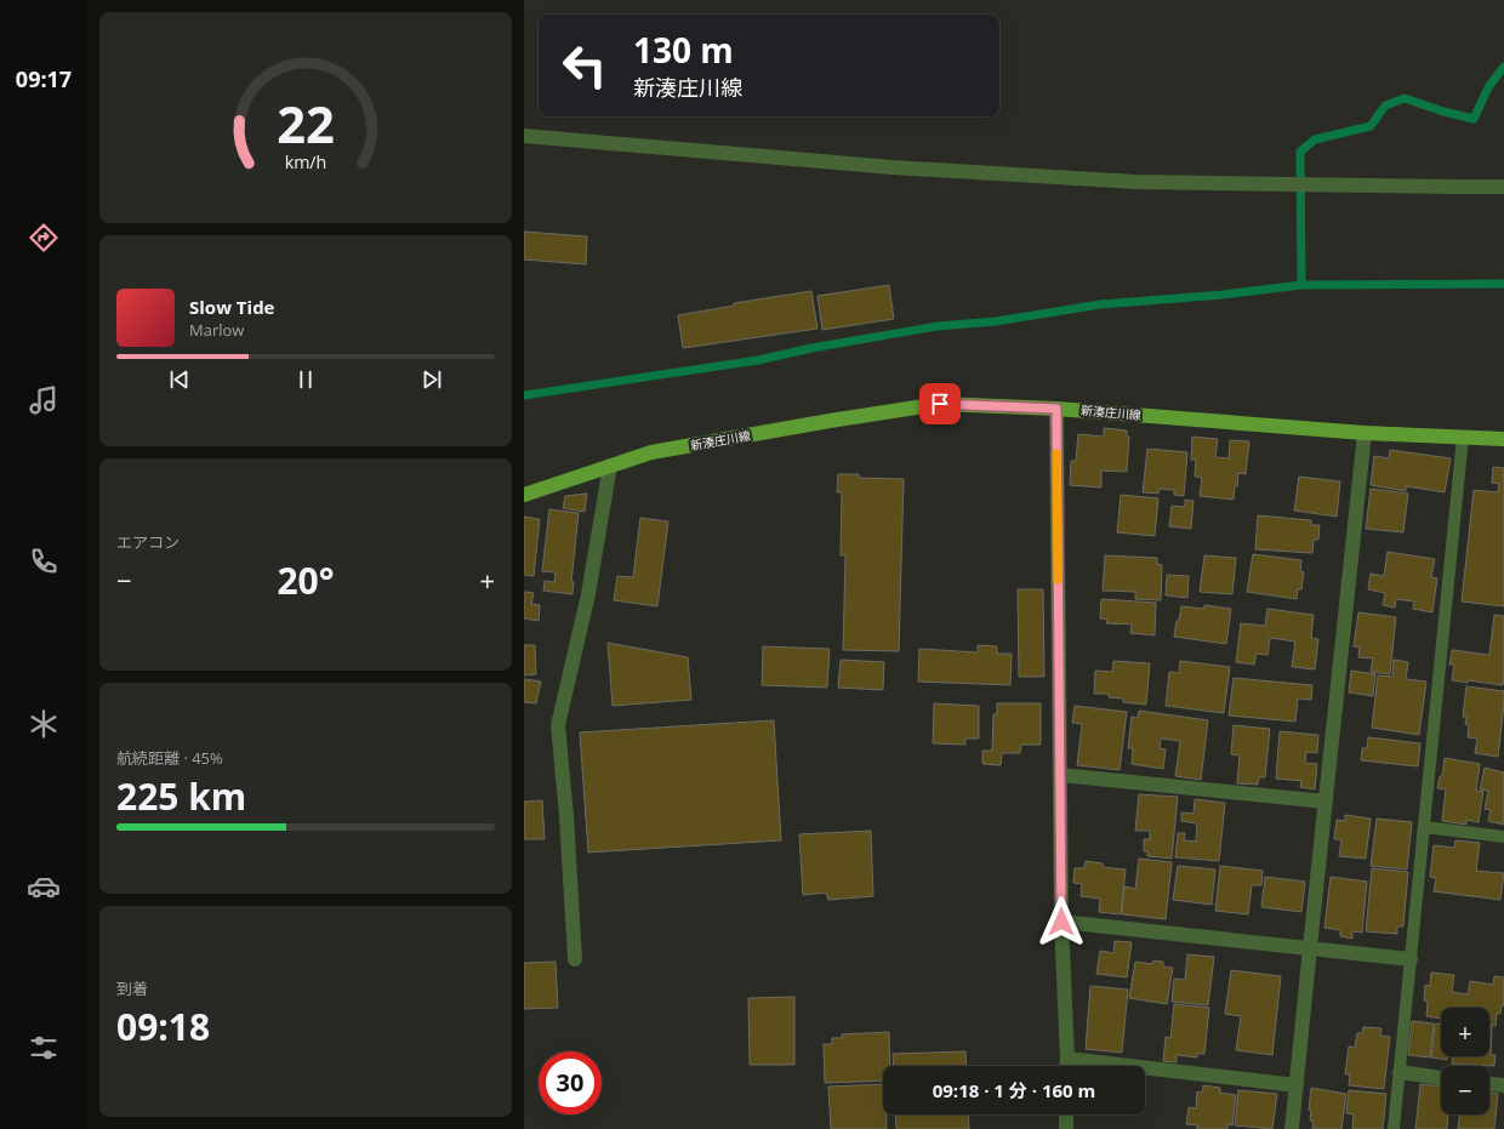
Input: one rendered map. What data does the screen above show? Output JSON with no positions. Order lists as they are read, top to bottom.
{
  "streets": {
    "main road": ["新湊庄川線"]
  },
  "page": {
    "tabs": "09:17",
    "turn": ["130 m", "新湊庄川線"],
    "song": ["Slow Tide", "Marlow"],
    "tile": [
      "エアコン",
      ["航続距離 · 45%", "225 km"],
      ["到着", "09:18"]
    ],
    "heat": ["−", "20°", "+"],
    "map_buttons": ["+", "−"],
    "limit": "30",
    "trip": "09:18 · 1 分 · 160 m",
    "gauge": ["22", "km/h"]
  }
}
